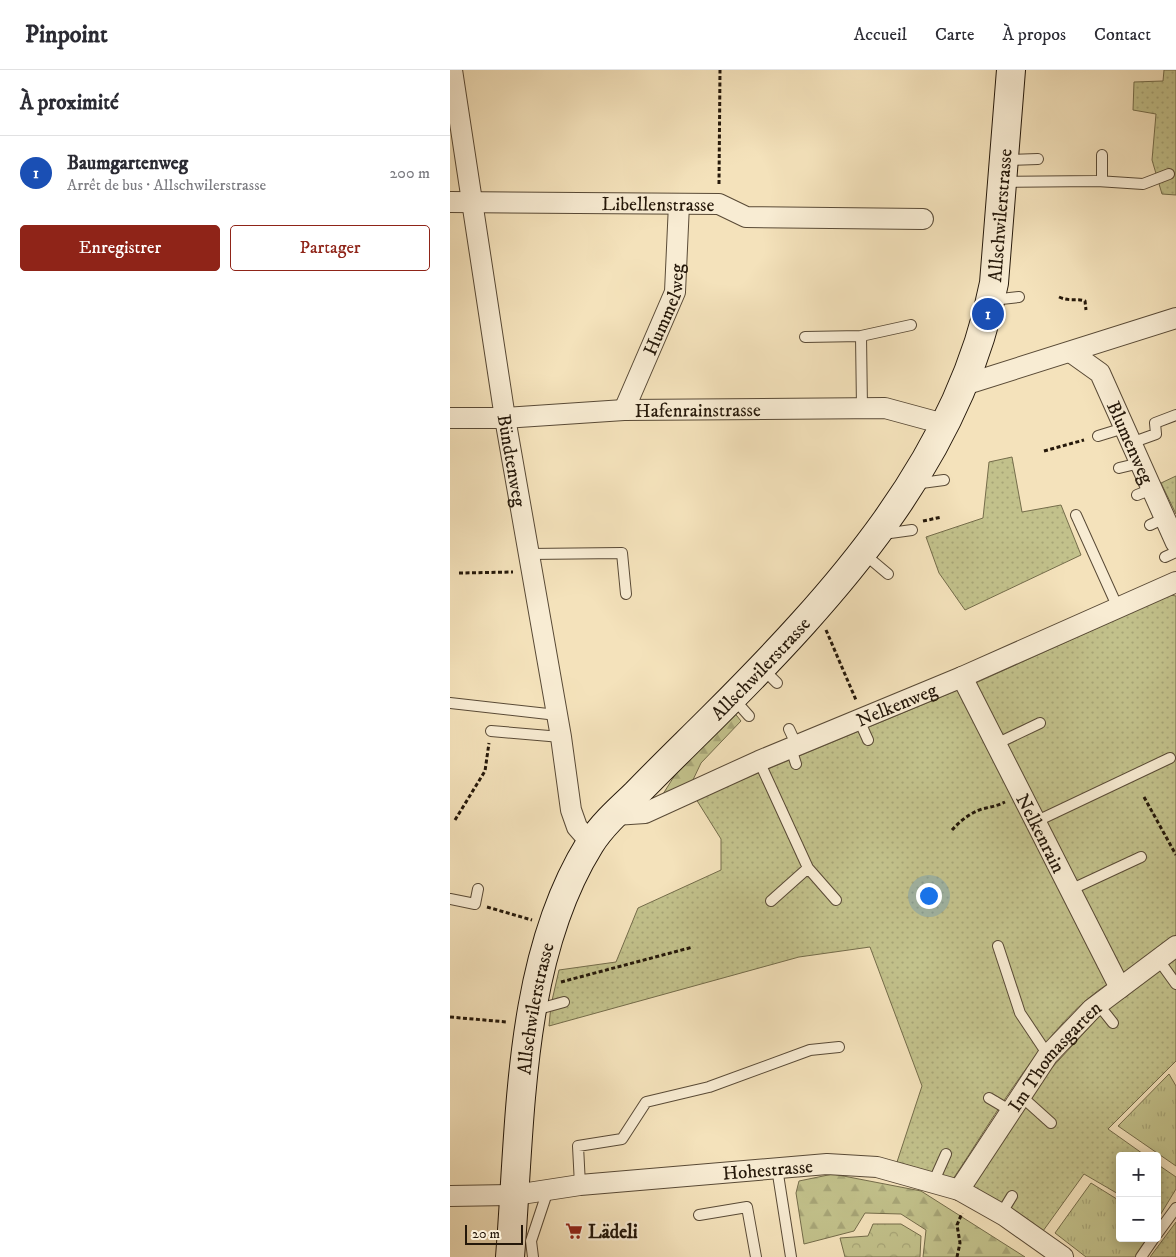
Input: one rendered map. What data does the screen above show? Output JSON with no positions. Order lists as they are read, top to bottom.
{
  "streets": {
    "street": [
      "Libellenstrasse",
      "Allschwilerstrasse",
      "Hummelweg",
      "Hafenrainstrasse",
      "Blumenweg",
      "Bündtenweg",
      "Nelkenweg",
      "Nelkenrain",
      "Im Thomasgarten",
      "Hohestrasse"
    ]
  },
  "crossings": [
    ["Libellenstrasse", "Hummelweg"],
    ["Libellenstrasse", "Bündtenweg"],
    ["Allschwilerstrasse", "Hafenrainstrasse"],
    ["Allschwilerstrasse", "Bündtenweg"],
    ["Allschwilerstrasse", "Nelkenweg"],
    ["Allschwilerstrasse", "Hohestrasse"],
    ["Hummelweg", "Hafenrainstrasse"],
    ["Hafenrainstrasse", "Bündtenweg"],
    ["Nelkenweg", "Nelkenrain"],
    ["Nelkenrain", "Im Thomasgarten"],
    ["Im Thomasgarten", "Hohestrasse"]
  ],
  "places": {
    "supermarket": ["Lädeli"]
  },
  "scale_bar": "20 m",
  "page": {
    "header": "Pinpoint",
    "nav": [
      "Accueil",
      "Carte",
      "À propos",
      "Contact"
    ],
    "heading": "À proximité",
    "list": [
      {
        "mark": "1",
        "name": "Baumgartenweg",
        "note": "Arrêt de bus · Allschwilerstrasse",
        "value": "200 m"
      }
    ],
    "buttons": ["Enregistrer", "Partager"],
    "pins": "1",
    "map_buttons": ["+", "−"],
    "scale": "20 m"
  }
}
